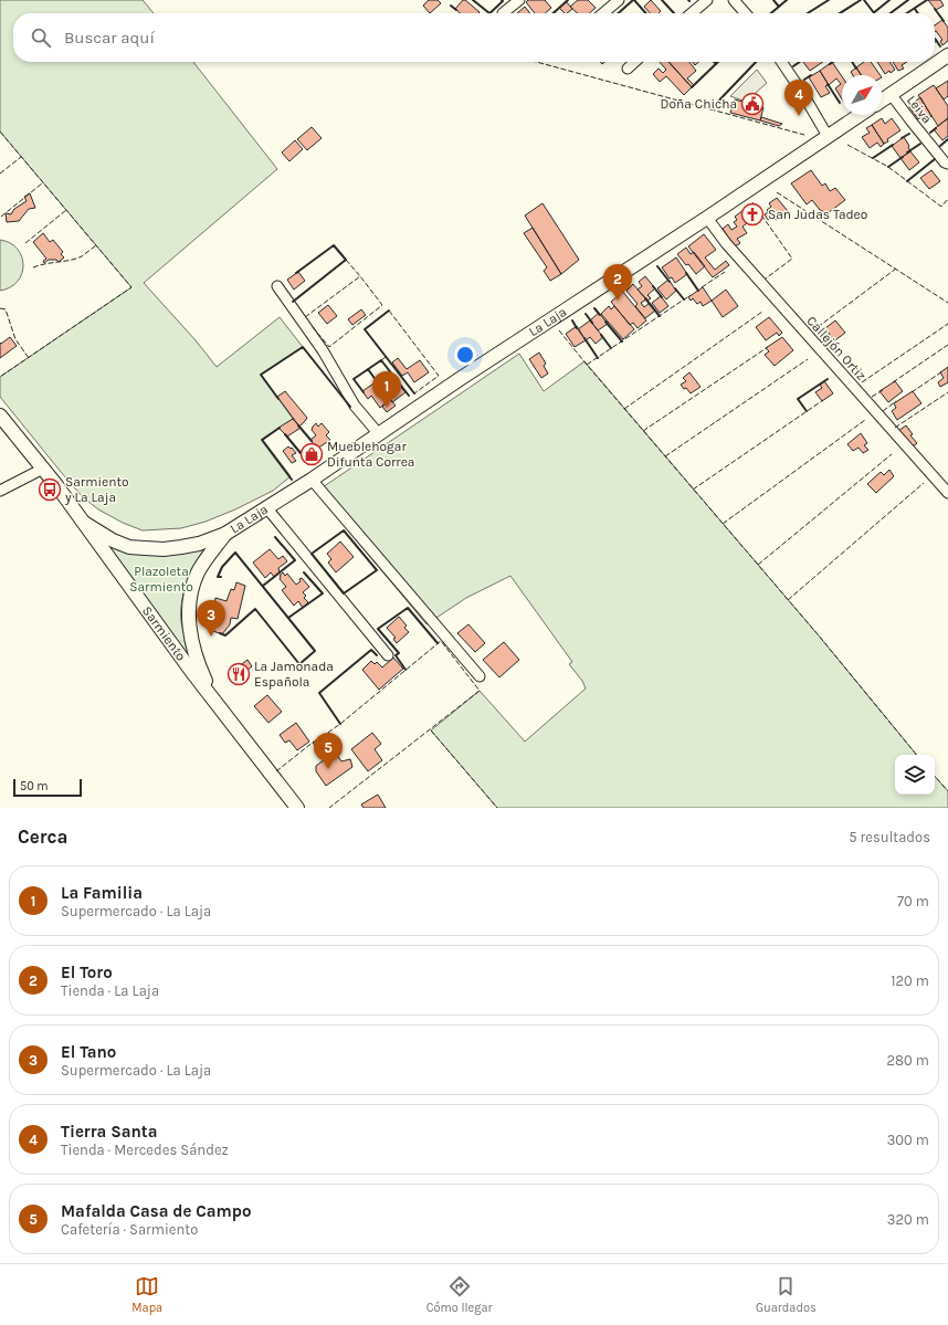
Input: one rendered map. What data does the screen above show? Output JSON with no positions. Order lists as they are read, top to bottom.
{
  "streets": {
    "main road": ["La Laja", "Sarmiento"],
    "street": ["Leiva", "Callejón Ortiz"]
  },
  "crossings": [
    ["La Laja", "Callejón Ortiz"],
    ["La Laja", "Sarmiento"]
  ],
  "parks": ["Plazoleta Sarmiento"],
  "places": {
    "public building": ["Doña Chicha"],
    "church": ["San Judas Tadeo"],
    "shop": ["Mueblehogar Difunta Correa"],
    "bus stop": ["Sarmiento y La Laja"],
    "restaurant": ["La Jamonada Española"]
  },
  "scale_bar": "50 m",
  "north": "top right",
  "page": {
    "search": "Buscar aquí",
    "pins": [
      "4",
      "2",
      "1",
      "3",
      "5"
    ],
    "scale": "50 m",
    "heading": ["Cerca", "5 resultados"],
    "list": [
      {
        "mark": "1",
        "name": "La Familia",
        "note": "Supermercado · La Laja",
        "value": "70 m"
      },
      {
        "mark": "2",
        "name": "El Toro",
        "note": "Tienda · La Laja",
        "value": "120 m"
      },
      {
        "mark": "3",
        "name": "El Tano",
        "note": "Supermercado · La Laja",
        "value": "280 m"
      },
      {
        "mark": "4",
        "name": "Tierra Santa",
        "note": "Tienda · Mercedes Sández",
        "value": "300 m"
      },
      {
        "mark": "5",
        "name": "Mafalda Casa de Campo",
        "note": "Cafetería · Sarmiento",
        "value": "320 m"
      }
    ],
    "nav": ["Mapa", "Cómo llegar", "Guardados"]
  }
}
